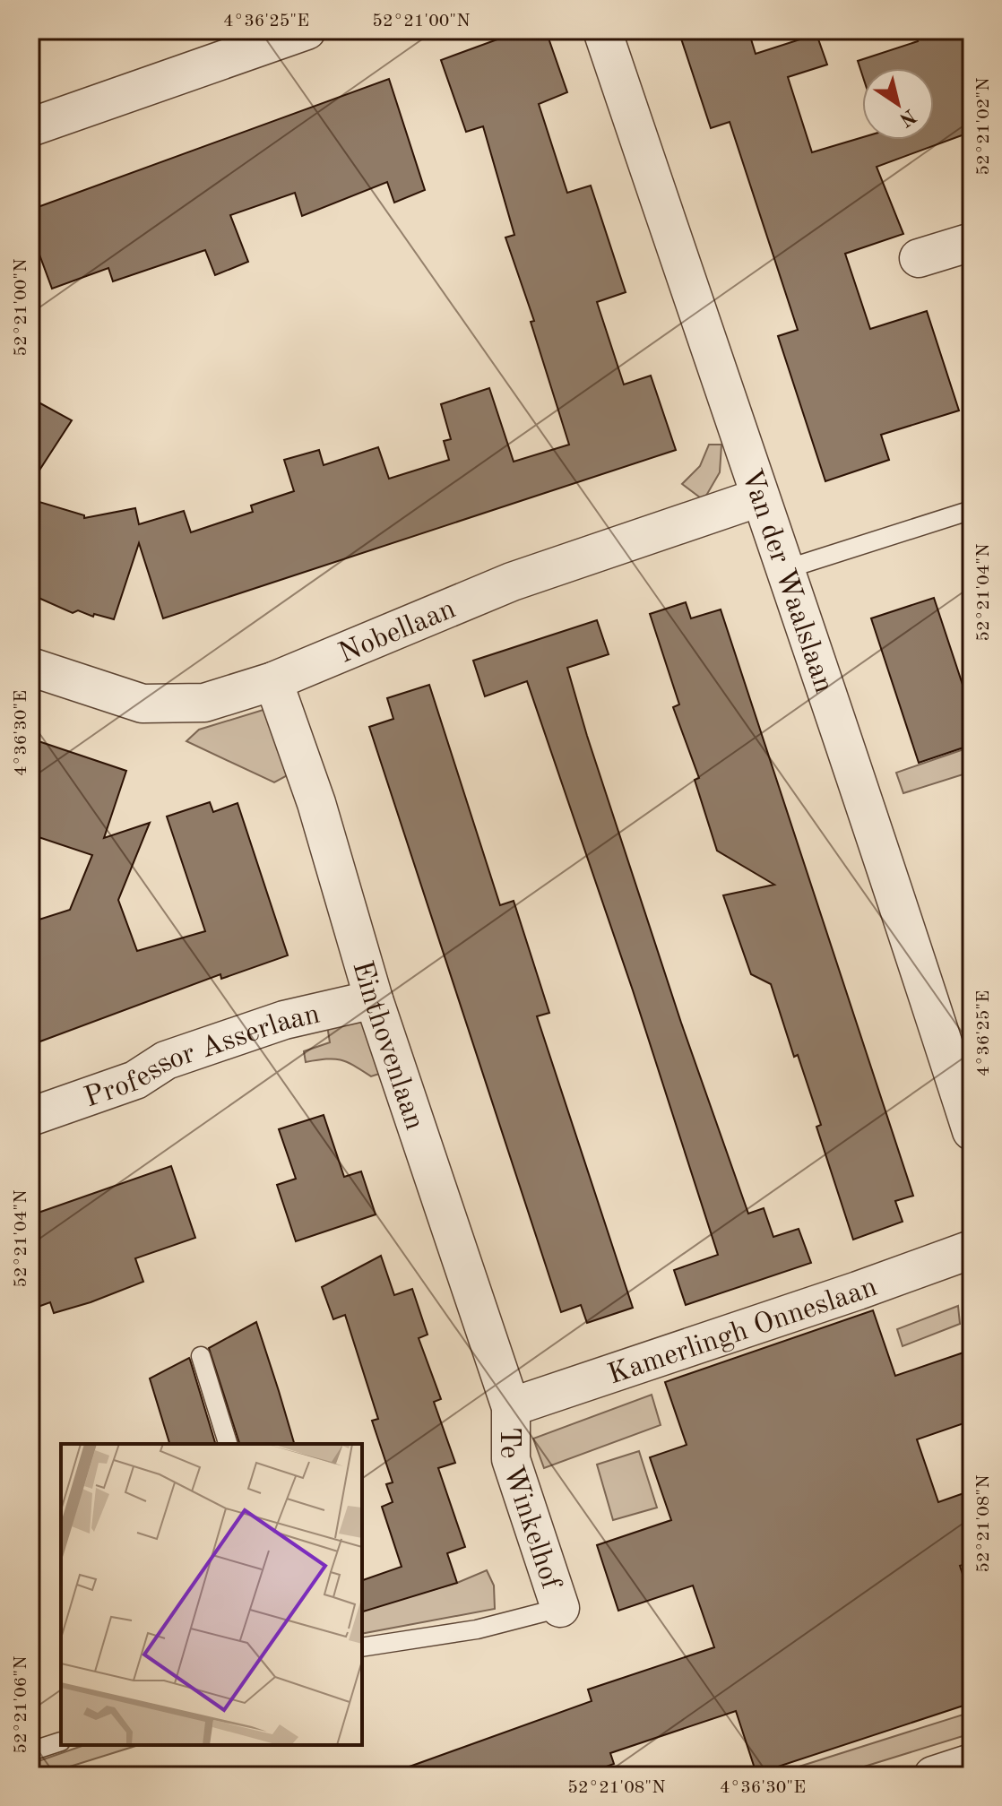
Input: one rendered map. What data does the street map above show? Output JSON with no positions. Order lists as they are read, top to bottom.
{
  "streets": {
    "street": [
      "Van der Waalslaan",
      "Nobellaan",
      "Einthovenlaan",
      "Professor Asserlaan",
      "Kamerlingh Onneslaan",
      "Te Winkelhof"
    ]
  },
  "crossings": [
    ["Van der Waalslaan", "Nobellaan"],
    ["Nobellaan", "Einthovenlaan"],
    ["Einthovenlaan", "Professor Asserlaan"],
    ["Einthovenlaan", "Kamerlingh Onneslaan"],
    ["Einthovenlaan", "Te Winkelhof"],
    ["Kamerlingh Onneslaan", "Te Winkelhof"]
  ],
  "north": "bottom right",
  "coordinates": [
    "4°36'25\"E",
    "52°21'00\"N",
    "52°21'02\"N",
    "52°21'04\"N",
    "4°36'30\"E",
    "52°21'08\"N",
    "52°21'06\"N"
  ]
}
